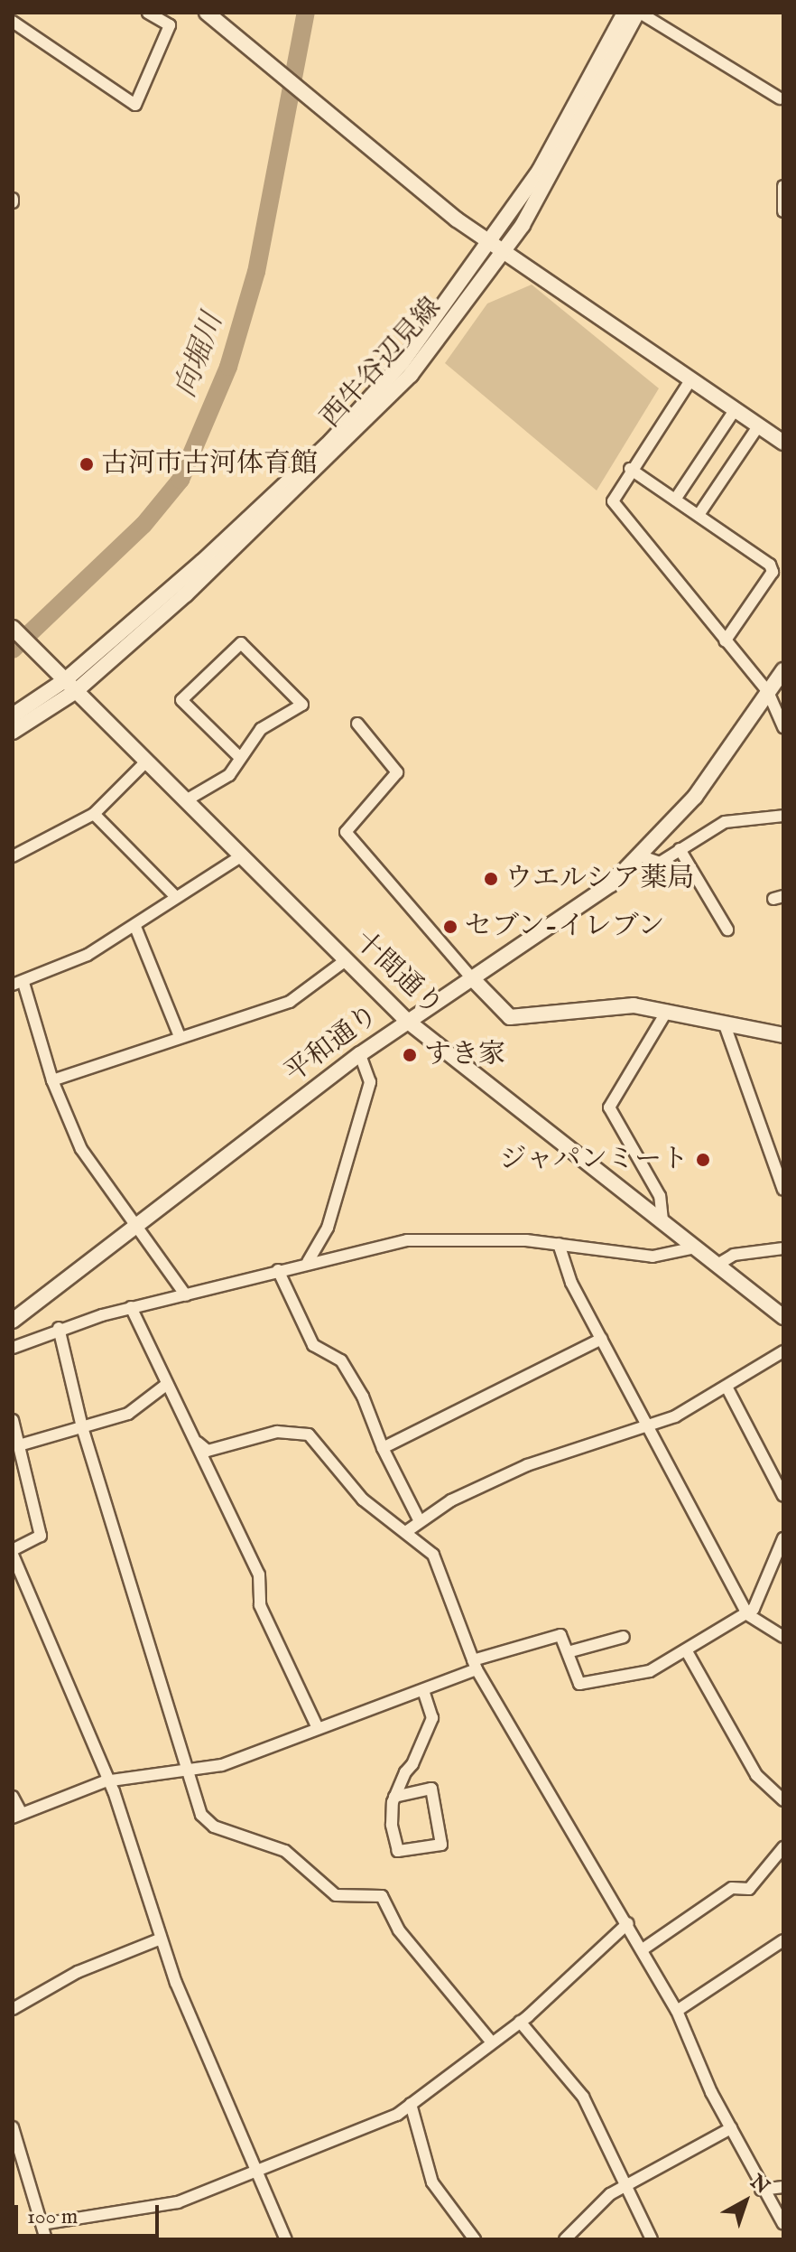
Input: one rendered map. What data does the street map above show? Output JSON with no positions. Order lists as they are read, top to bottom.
{
  "streets": {
    "street": ["西牛谷辺見線", "十間通り", "平和通り"]
  },
  "crossings": [
    ["西牛谷辺見線", "十間通り"],
    ["十間通り", "平和通り"]
  ],
  "water": ["向堀川"],
  "places": [
    "古河市古河体育館",
    "ウエルシア薬局",
    "セブン-イレブン",
    "すき家",
    "ジャパンミート"
  ],
  "scale_bar": "100 m",
  "north": "top right"
}
